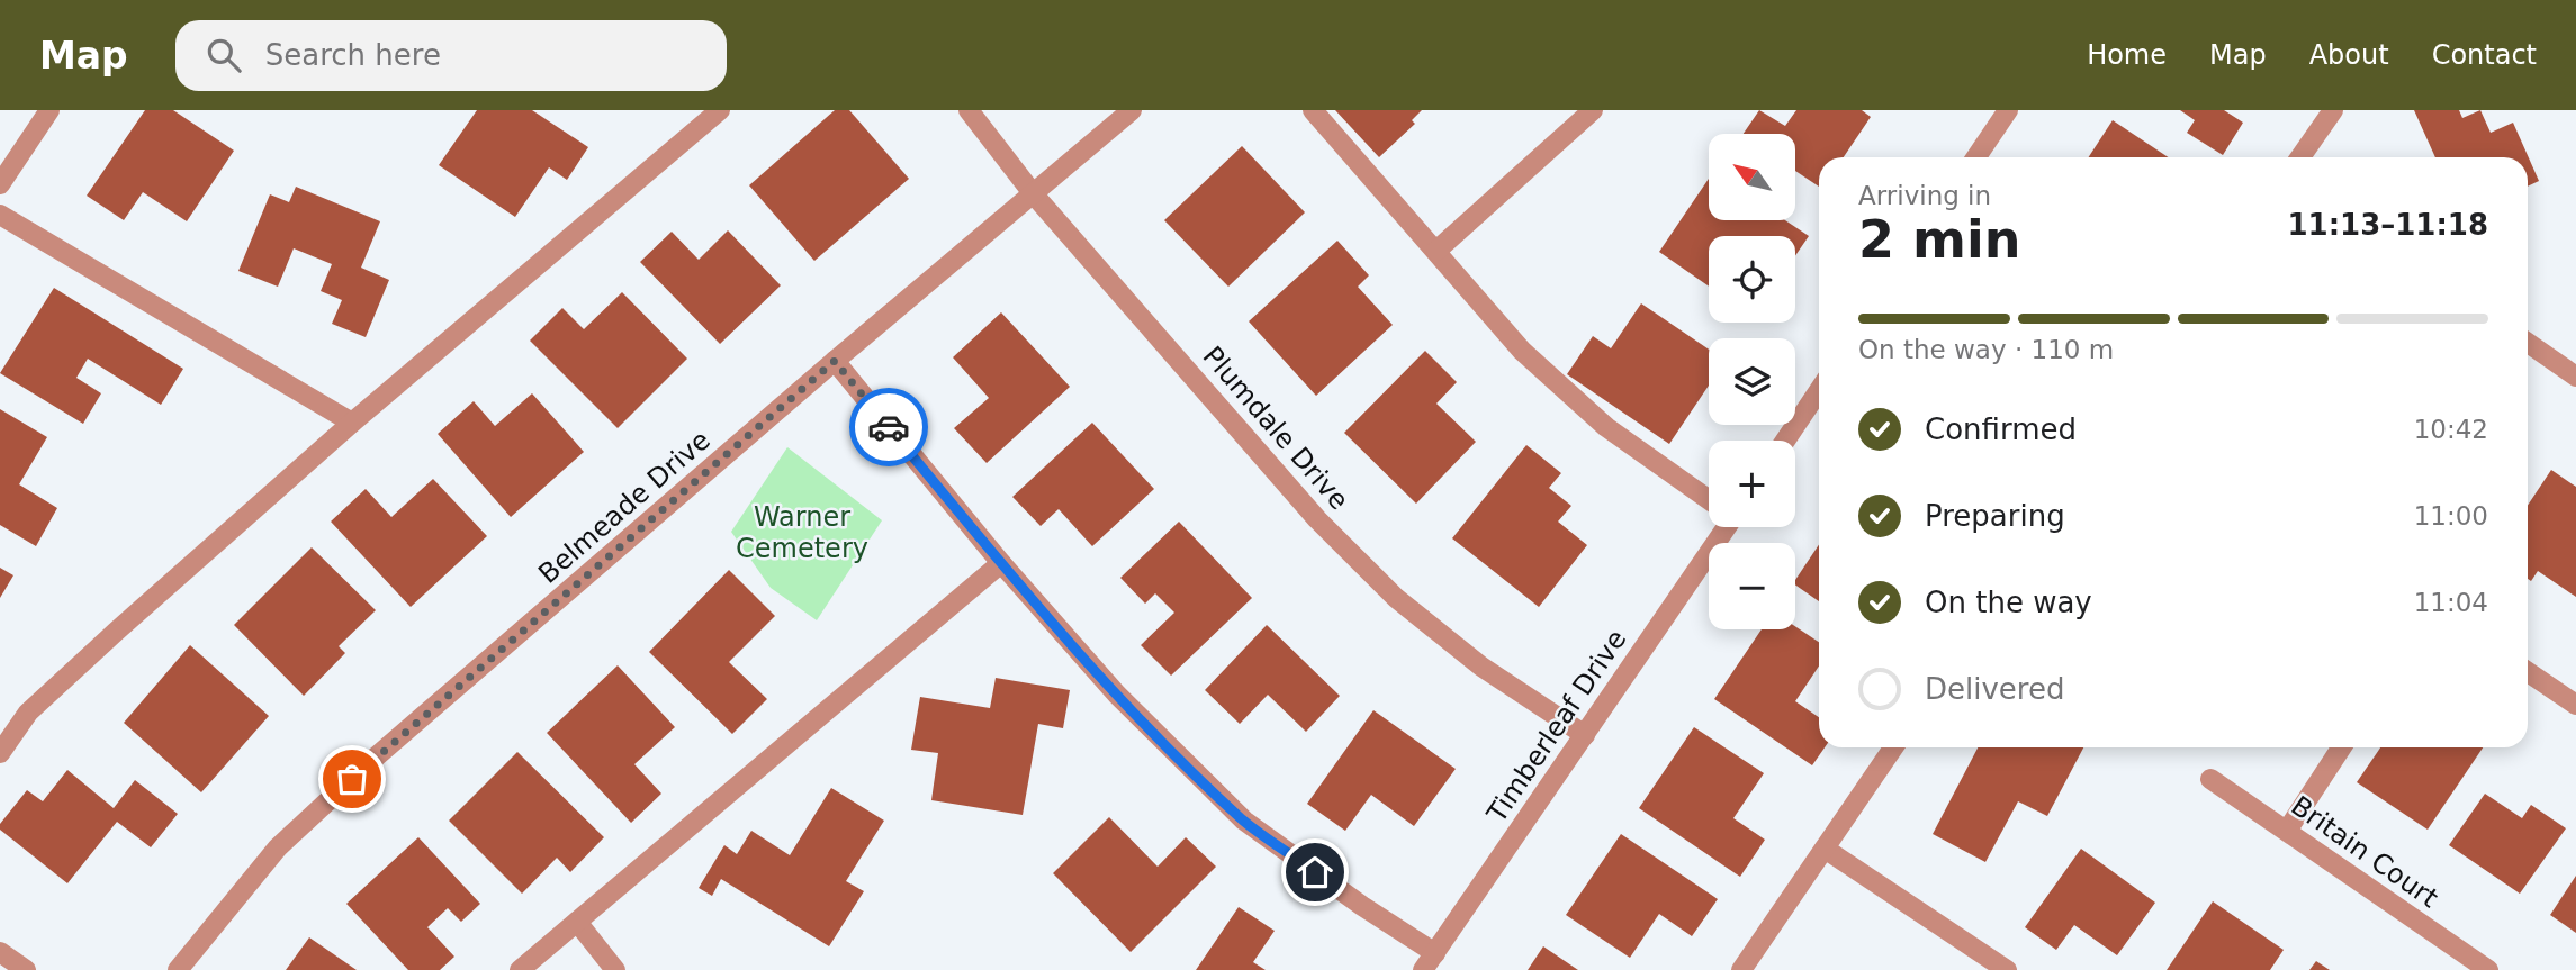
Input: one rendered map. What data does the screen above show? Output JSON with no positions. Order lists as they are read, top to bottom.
{
  "streets": {
    "street": [
      "Plumdale Drive",
      "Belmeade Drive",
      "Timberleaf Drive",
      "Britain Court"
    ]
  },
  "crossings": [
    ["Plumdale Drive", "Belmeade Drive"],
    ["Plumdale Drive", "Timberleaf Drive"]
  ],
  "parks": ["Warner Cemetery"],
  "north": "top left",
  "page": {
    "header": "Map",
    "search": "Search here",
    "nav": [
      "Home",
      "Map",
      "About",
      "Contact"
    ],
    "map_buttons": ["+", "−"],
    "heading": ["2 min", "Arriving in", "11:13–11:18"],
    "bar": "On the way · 110 m",
    "list": [
      ["Confirmed", "10:42"],
      ["Preparing", "11:00"],
      ["On the way", "11:04"],
      "Delivered"
    ]
  }
}
